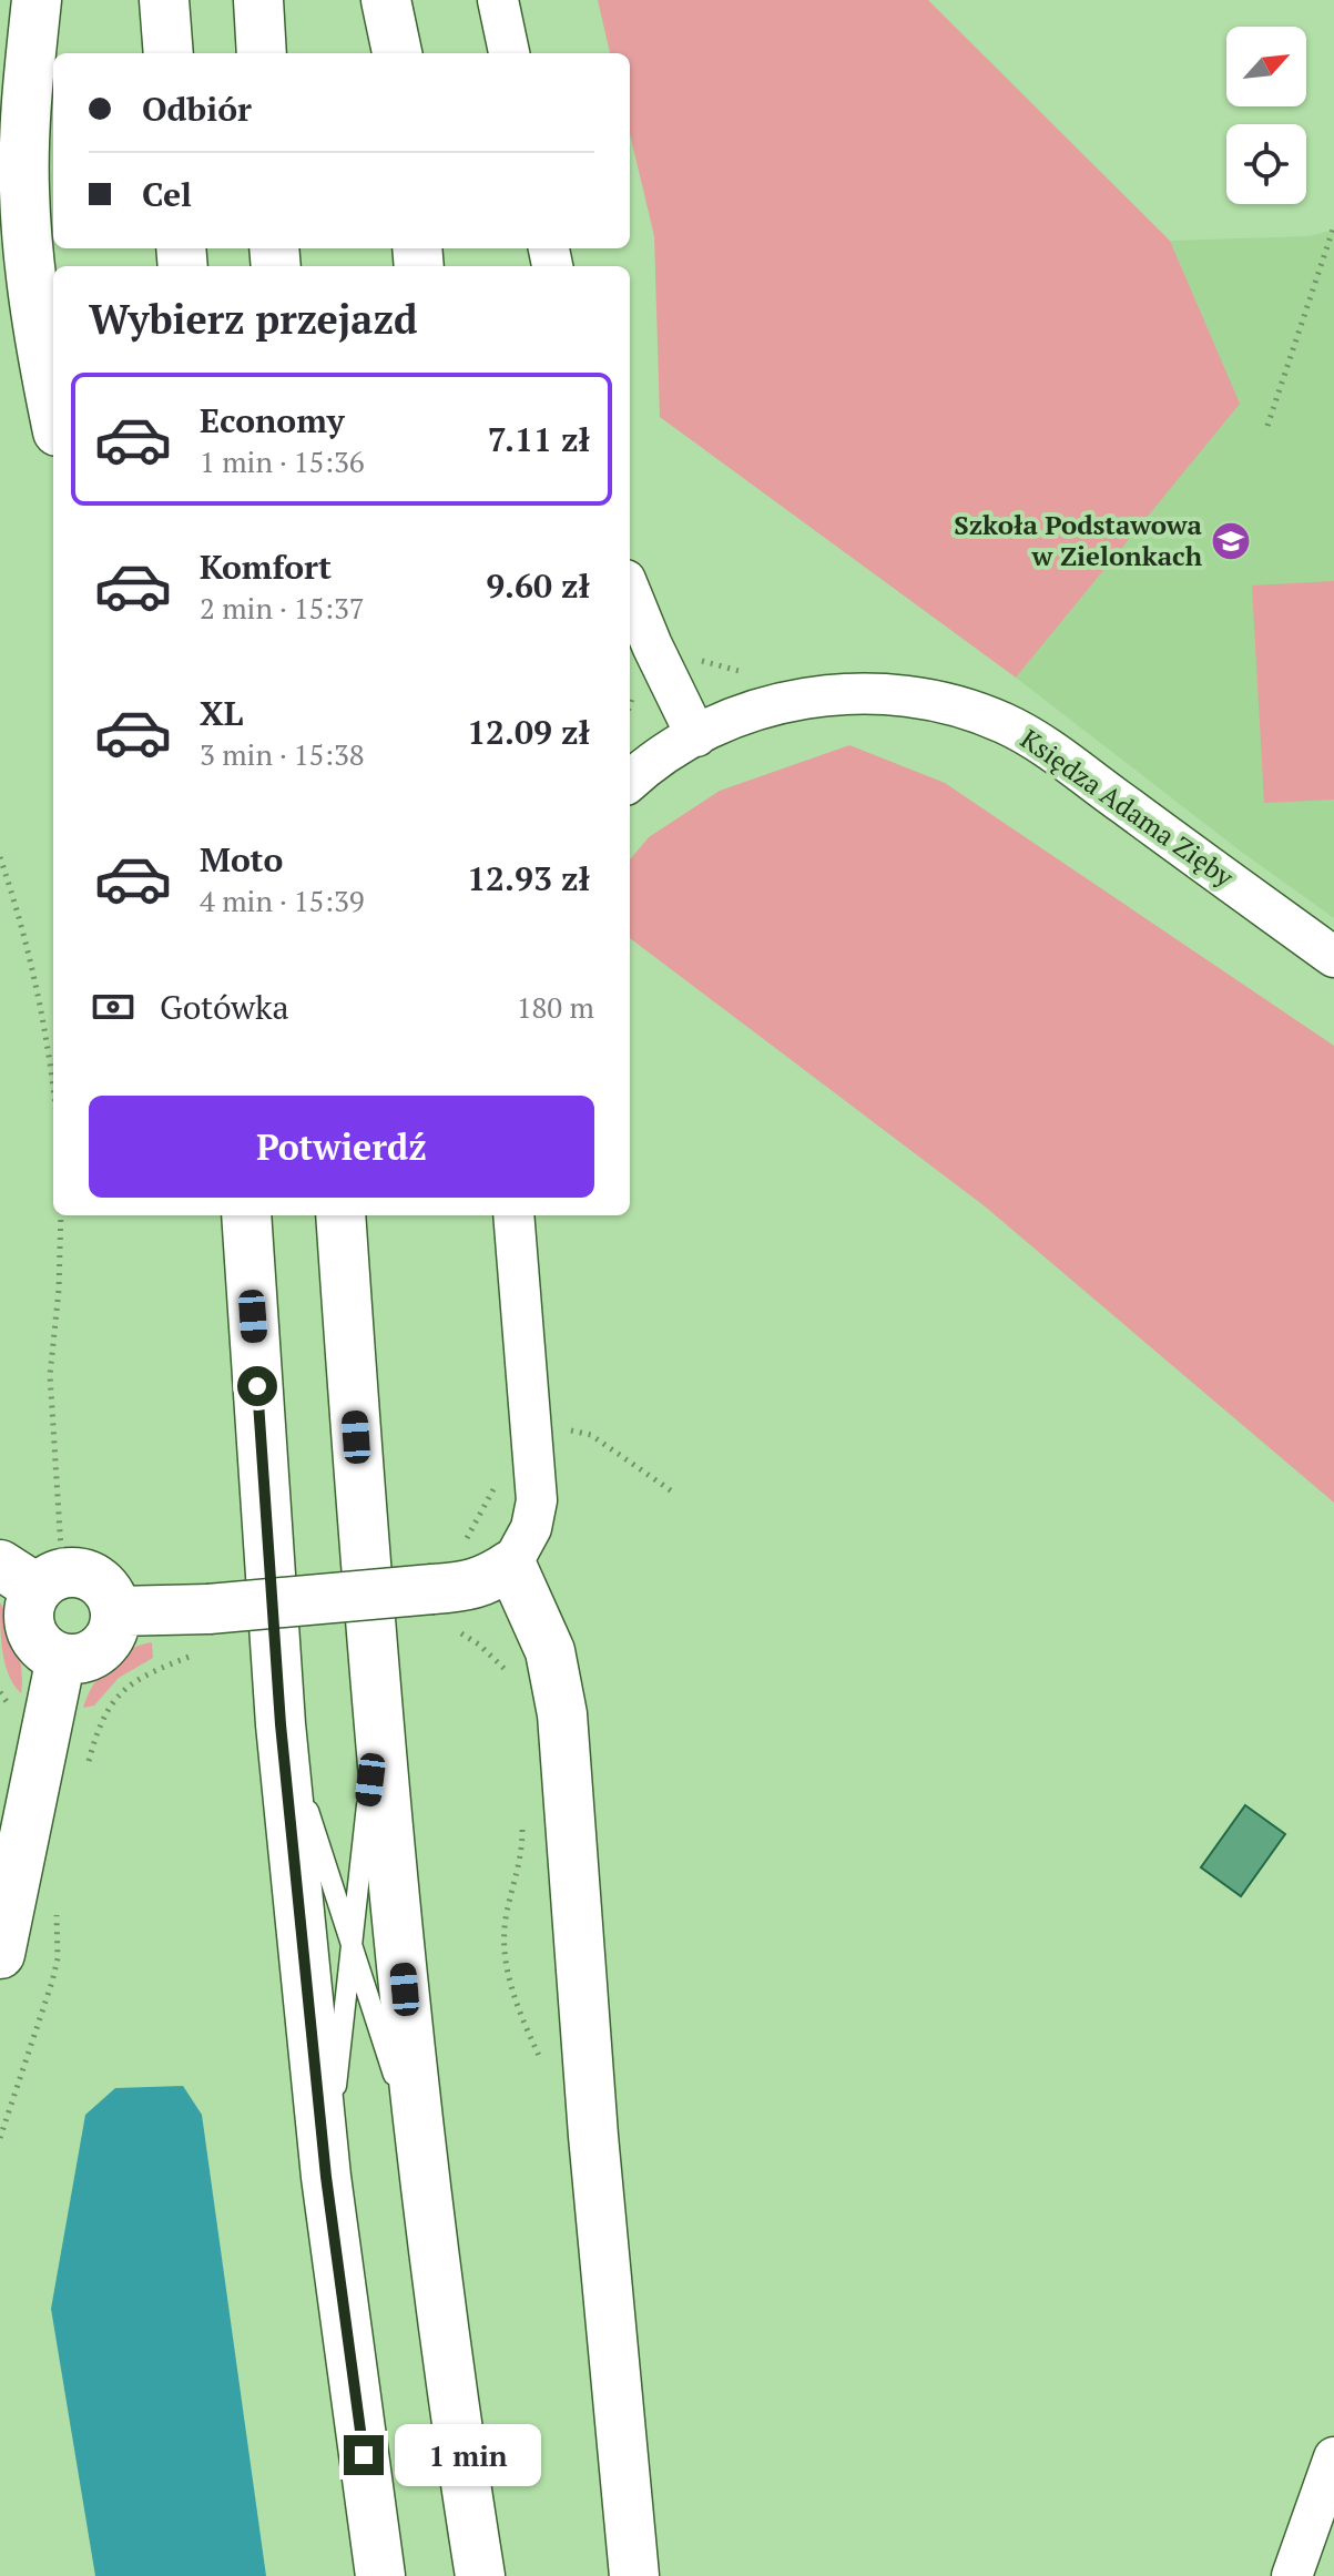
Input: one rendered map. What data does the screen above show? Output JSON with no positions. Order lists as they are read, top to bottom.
{
  "streets": {
    "street": ["Księdza Adama Zięby"]
  },
  "places": {
    "school or university": ["Szkoła Podstawowa w Zielonkach"]
  },
  "north": "top right",
  "page": {
    "banner": ["Odbiór", "Cel"],
    "heading": "Wybierz przejazd",
    "list": [
      {
        "name": "Economy",
        "note": "1 min · 15:36",
        "value": "7.11 zł"
      },
      {
        "name": "Komfort",
        "note": "2 min · 15:37",
        "value": "9.60 zł"
      },
      {
        "name": "XL",
        "note": "3 min · 15:38",
        "value": "12.09 zł"
      },
      {
        "name": "Moto",
        "note": "4 min · 15:39",
        "value": "12.93 zł"
      }
    ],
    "pay": ["Gotówka", "180 m"],
    "buttons": "Potwierdź",
    "bubble": "1 min"
  }
}
